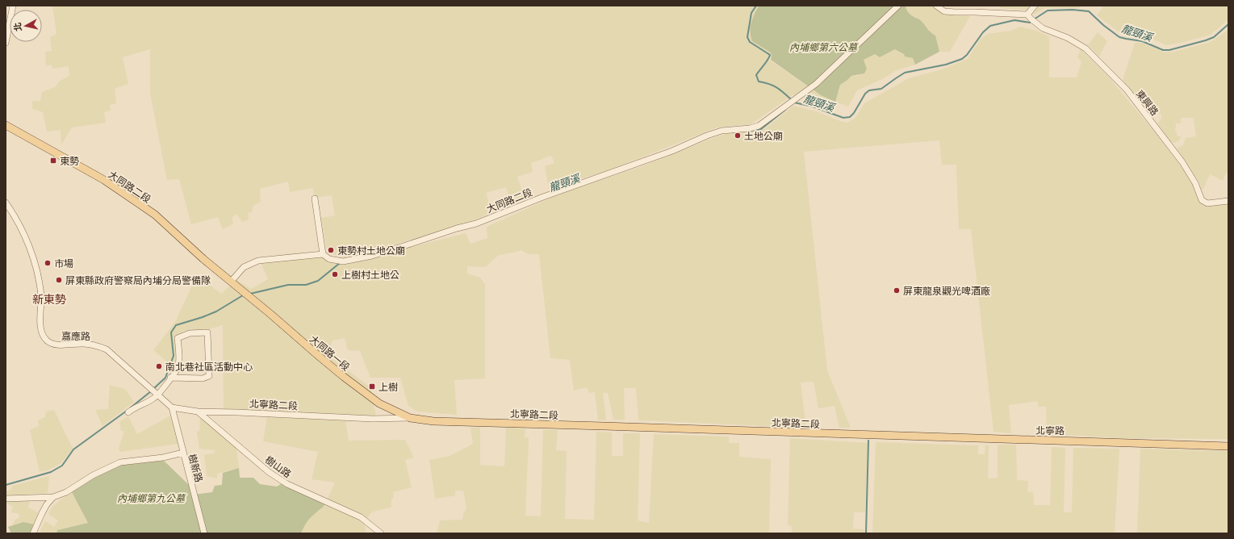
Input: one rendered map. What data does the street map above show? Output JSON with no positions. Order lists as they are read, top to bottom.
{
  "streets": {
    "main road": [
      "大同路二段",
      "大同路一段",
      "北寧路二段",
      "北寧路"
    ],
    "street": [
      "東興路",
      "嘉應路",
      "樹山路",
      "樹新路"
    ]
  },
  "crossings": [
    ["大同路二段", "大同路一段"],
    ["嘉應路", "樹新路"],
    ["大同路一段", "北寧路二段"],
    ["北寧路二段", "北寧路"],
    ["北寧路二段", "樹山路"]
  ],
  "districts": ["新東勢"],
  "water": ["龍頸溪"],
  "parks": ["內埔鄉第六公墓", "內埔鄉第九公墓"],
  "places": {
    "other": [
      "土地公廟",
      "東勢村土地公廟",
      "市場",
      "上樹村土地公",
      "屏東縣政府警察局內埔分局警備隊",
      "屏東龍泉觀光啤酒廠",
      "南北巷社區活動中心"
    ],
    "transit": ["東勢", "上樹"]
  },
  "north": "left"
}
